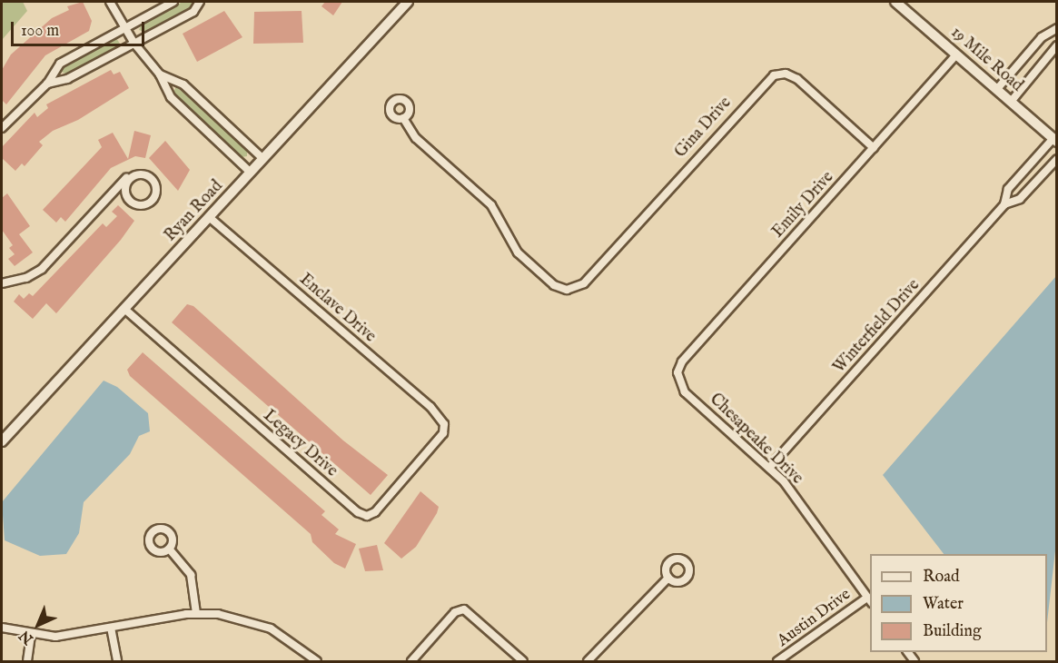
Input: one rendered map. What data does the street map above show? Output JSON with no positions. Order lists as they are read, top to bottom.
{
  "streets": {
    "main road": ["19 Mile Road", "Ryan Road"],
    "street": [
      "Gina Drive",
      "Emily Drive",
      "Enclave Drive",
      "Winterfield Drive",
      "Chesapeake Drive",
      "Legacy Drive",
      "Austin Drive"
    ]
  },
  "crossings": [
    ["19 Mile Road", "Emily Drive"],
    ["19 Mile Road", "Winterfield Drive"],
    ["Gina Drive", "Emily Drive"],
    ["Emily Drive", "Chesapeake Drive"],
    ["Ryan Road", "Enclave Drive"],
    ["Ryan Road", "Legacy Drive"],
    ["Enclave Drive", "Legacy Drive"],
    ["Winterfield Drive", "Chesapeake Drive"],
    ["Chesapeake Drive", "Austin Drive"]
  ],
  "legend": ["Road", "Water", "Building"],
  "scale_bar": "100 m",
  "north": "bottom left"
}
